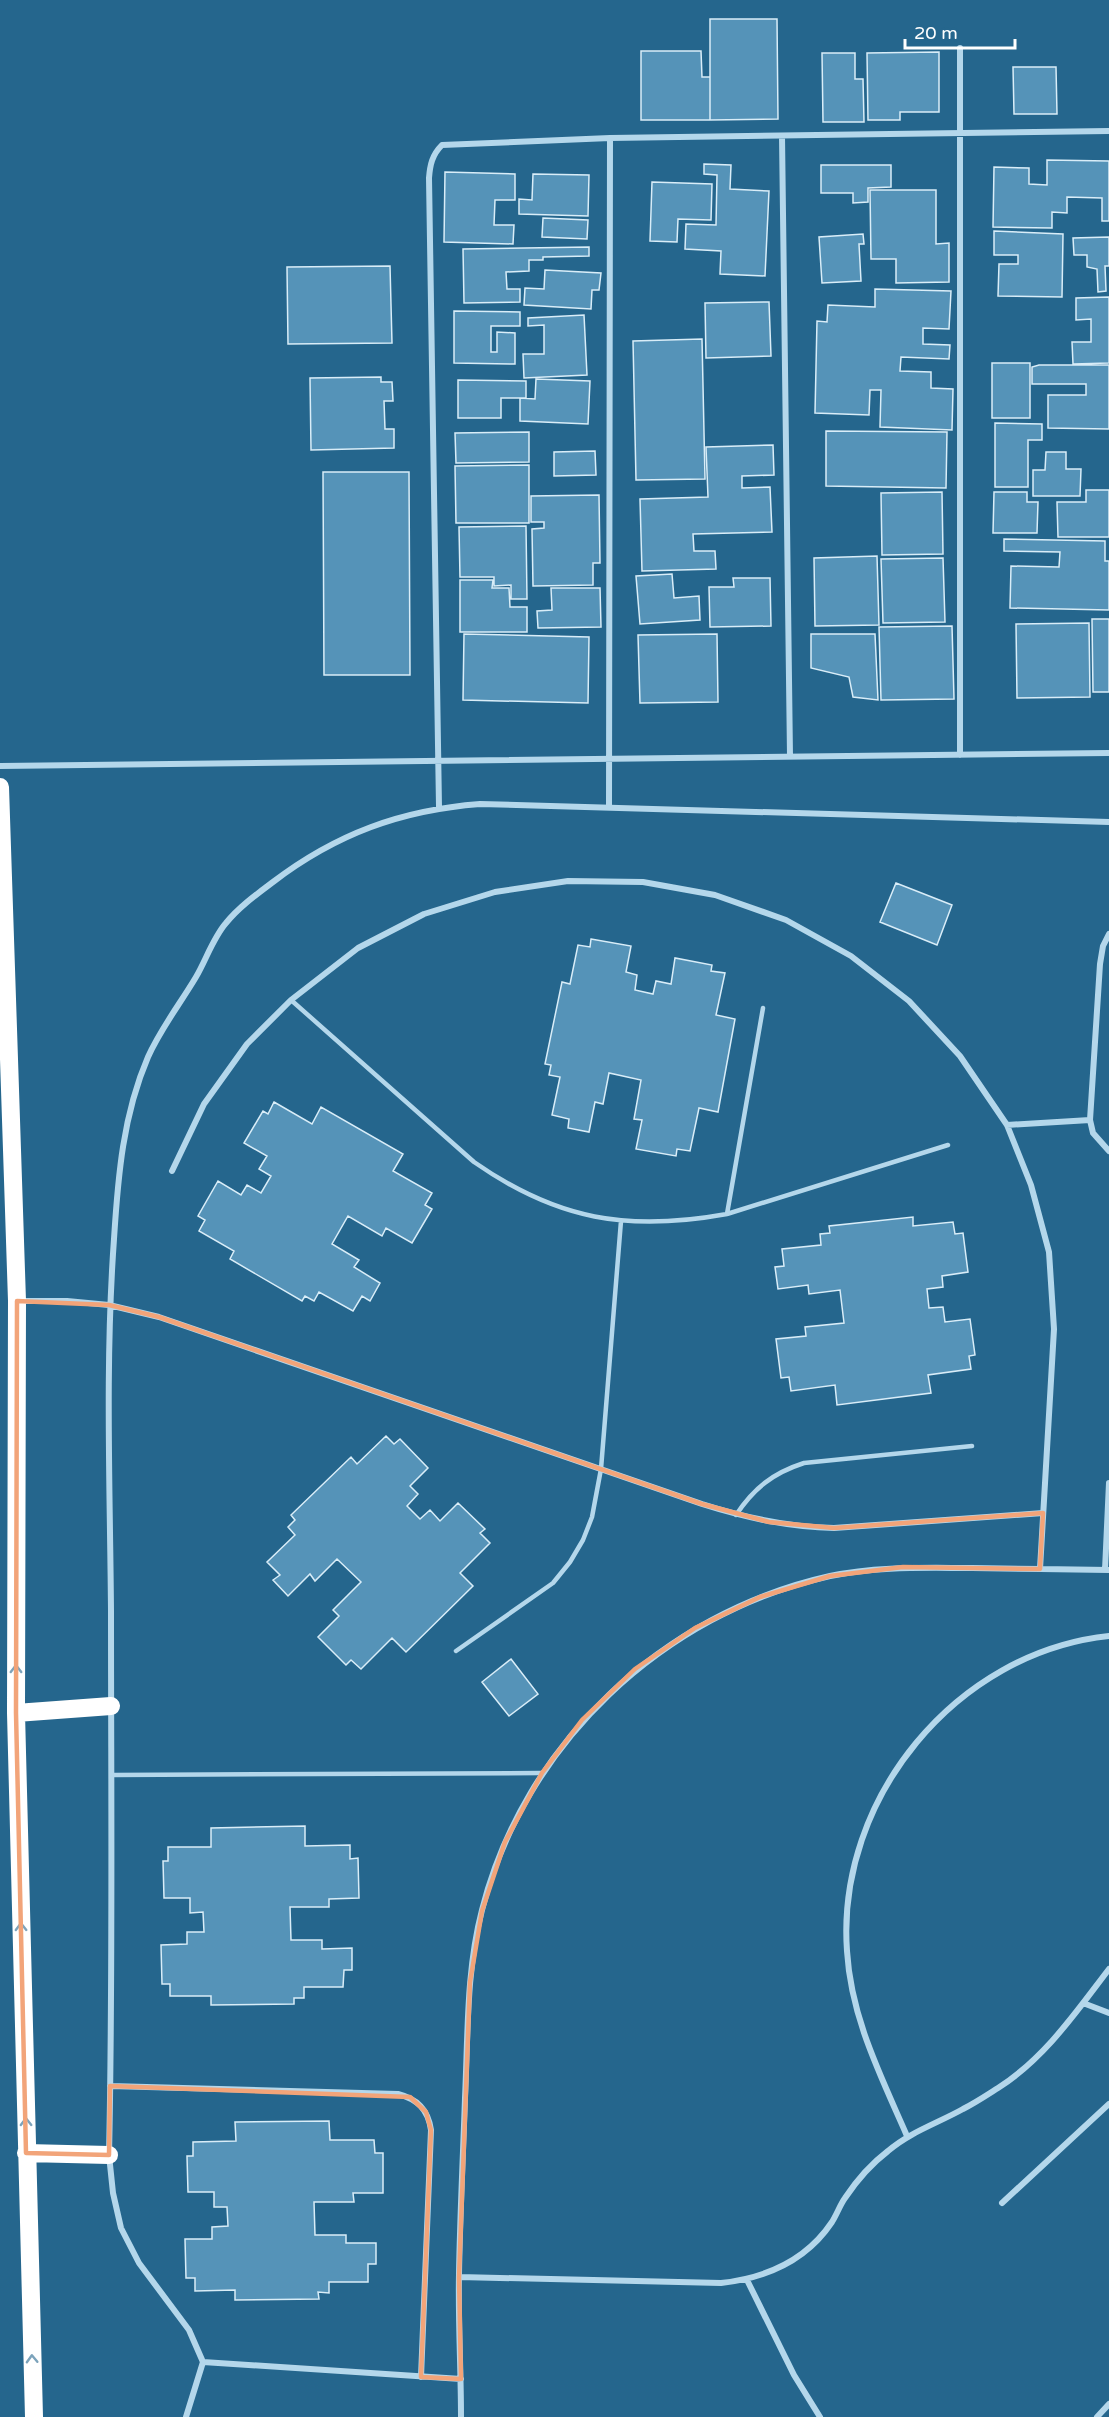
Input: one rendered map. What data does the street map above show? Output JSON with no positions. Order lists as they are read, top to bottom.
{
  "scale_bar": "20 m"
}
